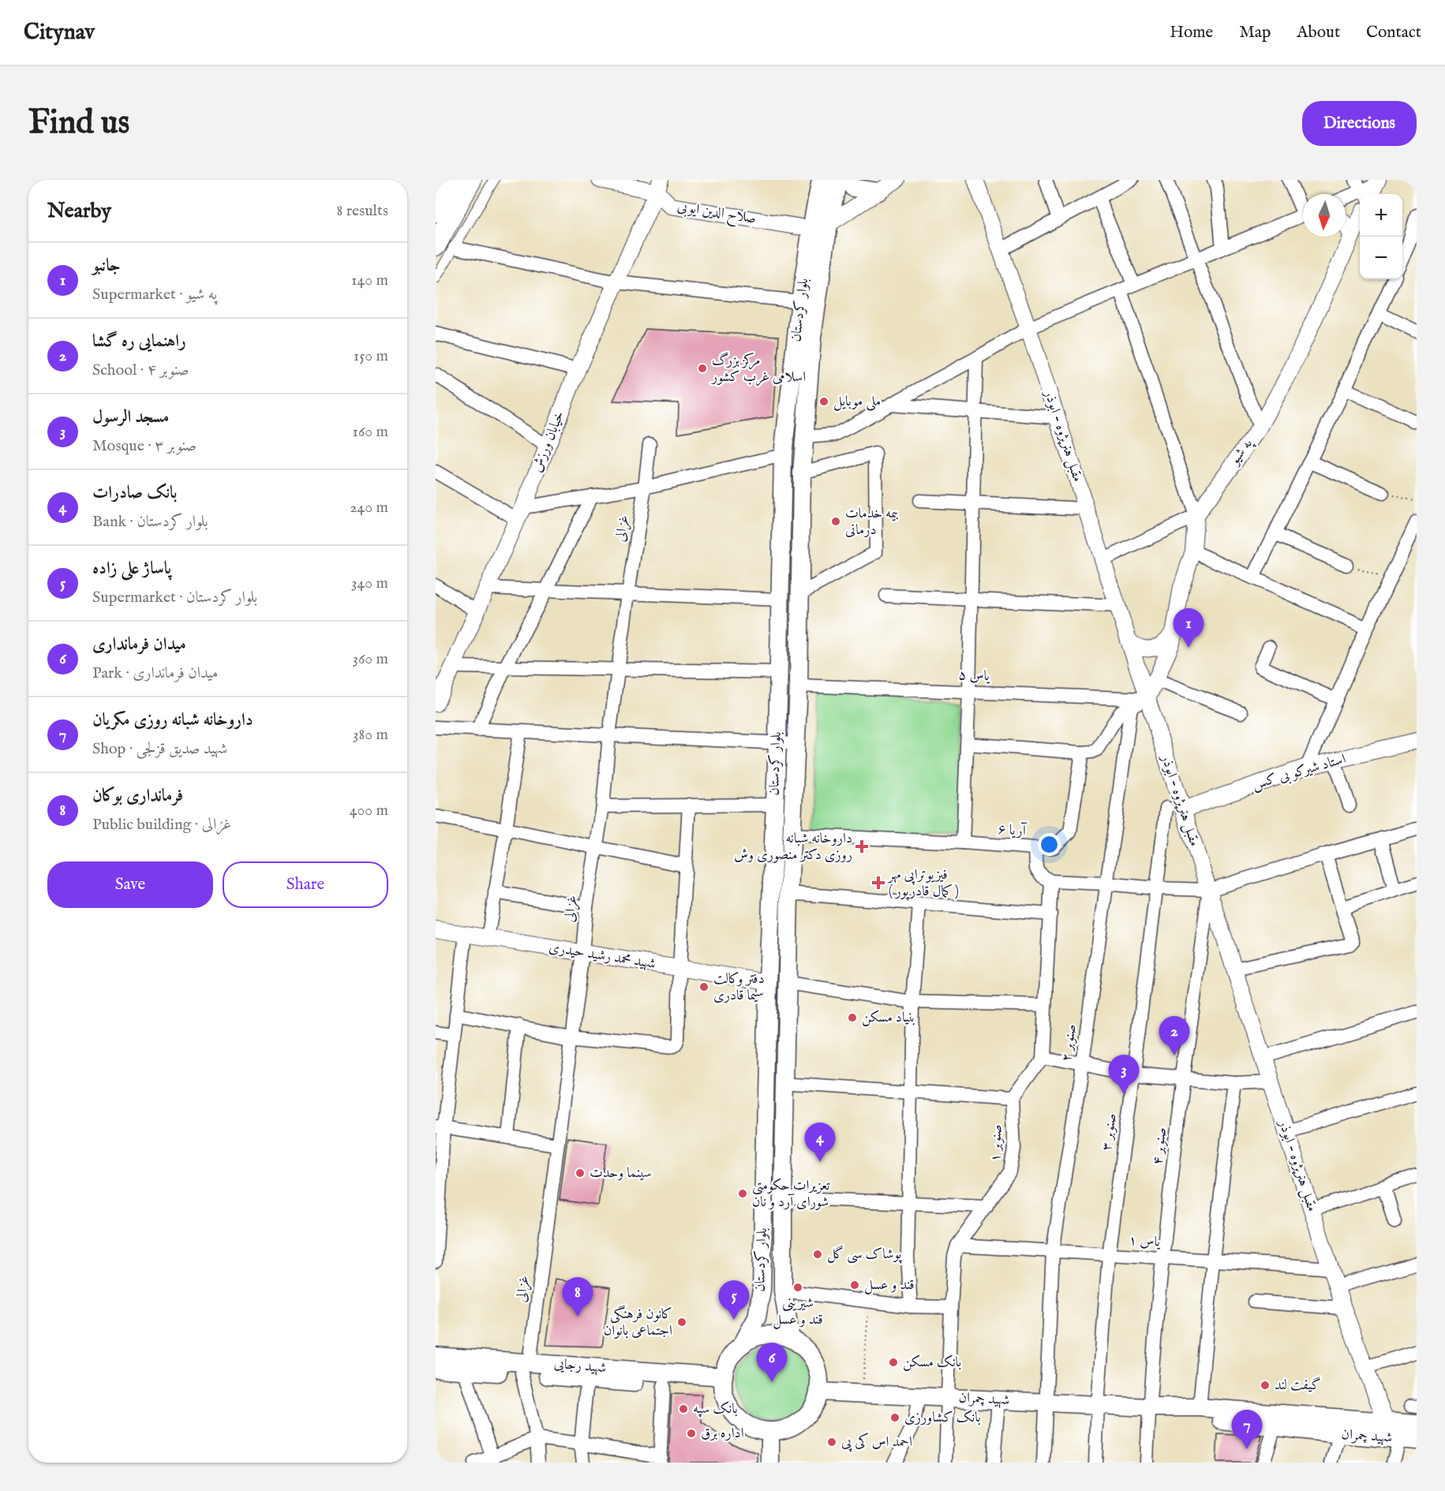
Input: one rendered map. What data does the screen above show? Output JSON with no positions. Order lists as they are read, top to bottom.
{
  "streets": {
    "main road": ["بلوار کردستان", "شهید رجایی", "شهید چمران"],
    "street": [
      "صلاح الدین ایوبی",
      "مقبل هنرپژوه - ابوذر",
      "خیابان ورزش",
      "په شیو",
      "غزالی",
      "یاس ۵",
      "استاد شیرکو بی کس",
      "آریا ۶",
      "شهید محمد رشید حیدری",
      "صنوبر ۲",
      "صنوبر ۳",
      "صنوبر ۱",
      "صنوبر ۴",
      "یاس ۱"
    ]
  },
  "crossings": [
    ["صلاح الدین ایوبی", "بلوار کردستان"],
    ["صلاح الدین ایوبی", "خیابان ورزش"],
    ["بلوار کردستان", "یاس ۵"],
    ["بلوار کردستان", "آریا ۶"],
    ["بلوار کردستان", "شهید محمد رشید حیدری"],
    ["بلوار کردستان", "شهید رجایی"],
    ["بلوار کردستان", "شهید چمران"],
    ["مقبل هنرپژوه - ابوذر", "یاس ۵"],
    ["مقبل هنرپژوه - ابوذر", "استاد شیرکو بی کس"],
    ["مقبل هنرپژوه - ابوذر", "صنوبر ۴"],
    ["مقبل هنرپژوه - ابوذر", "یاس ۱"],
    ["مقبل هنرپژوه - ابوذر", "شهید چمران"],
    ["غزالی", "شهید محمد رشید حیدری"],
    ["غزالی", "شهید رجایی"],
    ["صنوبر ۲", "یاس ۱"],
    ["صنوبر ۲", "شهید چمران"],
    ["صنوبر ۳", "یاس ۱"],
    ["صنوبر ۳", "شهید چمران"],
    ["صنوبر ۱", "یاس ۱"],
    ["صنوبر ۱", "شهید چمران"],
    ["صنوبر ۴", "یاس ۱"],
    ["صنوبر ۴", "شهید چمران"],
    ["شهید رجایی", "شهید چمران"]
  ],
  "places": {
    "other": [
      "مرکز بزرگ اسلامی غرب کشور",
      "ملی موبایل",
      "بیمه خدمات درمانی",
      "دفتر وکالت سیما قادری",
      "بنیاد مسکن",
      "سینما وحدت",
      "تعزیرات حکومتی شورای آرد و نان",
      "پوشاک سی گل",
      "قند و عسل",
      "شیرینی قند و عسل",
      "کانون فرهنگی اجتماعی بانوان",
      "بانک مسکن",
      "گیفت لند",
      "بانک سپه",
      "بانک کشاورزی",
      "اداره برق",
      "احمد اس کی پی"
    ],
    "health": ["داروخانه شبانه روزی دکتر منصوری وش", "فیزیوتراپی مهر ( کمال قادرپور )"]
  },
  "north": "bottom",
  "page": {
    "header": "Citynav",
    "nav": [
      "Home",
      "Map",
      "About",
      "Contact"
    ],
    "buttons": [
      "Directions",
      ["Save", "Share"]
    ],
    "title": "Find us",
    "heading": ["Nearby", "8 results"],
    "map_buttons": ["+", "−"],
    "list": [
      {
        "mark": "1",
        "name": "جانبو",
        "note": "Supermarket · په شیو",
        "value": "140 m"
      },
      {
        "mark": "2",
        "name": "راهنمایی ره گشا",
        "note": "School · صنوبر ۴",
        "value": "150 m"
      },
      {
        "mark": "3",
        "name": "مسجد الرسول",
        "note": "Mosque · صنوبر ۳",
        "value": "160 m"
      },
      {
        "mark": "4",
        "name": "بانک صادرات",
        "note": "Bank · بلوار کردستان",
        "value": "240 m"
      },
      {
        "mark": "5",
        "name": "پاساژ علی زاده",
        "note": "Supermarket · بلوار کردستان",
        "value": "340 m"
      },
      {
        "mark": "6",
        "name": "میدان فرمانداری",
        "note": "Park · میدان فرمانداری",
        "value": "360 m"
      },
      {
        "mark": "7",
        "name": "داروخانه شبانه روزی مکریان",
        "note": "Shop · شهید صدیق قزلجی",
        "value": "380 m"
      },
      {
        "mark": "8",
        "name": "فرمانداری بوکان",
        "note": "Public building · غزالی",
        "value": "400 m"
      }
    ],
    "pins": [
      "1",
      "2",
      "3",
      "4",
      "8",
      "5",
      "6",
      "7"
    ]
  }
}
